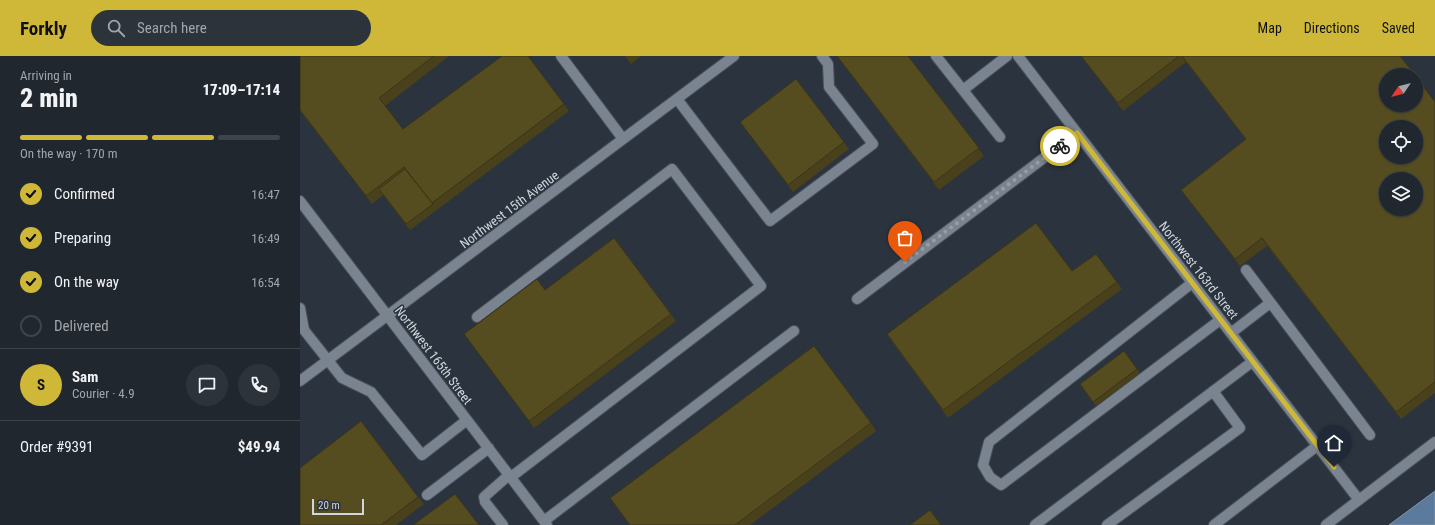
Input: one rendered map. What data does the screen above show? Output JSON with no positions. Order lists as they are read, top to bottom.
{
  "streets": {
    "street": ["Northwest 15th Avenue", "Northwest 163rd Street", "Northwest 165th Street"]
  },
  "crossings": [
    ["Northwest 15th Avenue", "Northwest 165th Street"]
  ],
  "scale_bar": "20 m",
  "north": "bottom left",
  "page": {
    "header": "Forkly",
    "search": "Search here",
    "nav": ["Map", "Directions", "Saved"],
    "heading": ["2 min", "Arriving in", "17:09–17:14"],
    "panel": [
      "Sam",
      "Courier · 4.9",
      "Order #9391",
      "$49.94"
    ],
    "bar": "On the way · 170 m",
    "list": [
      ["Confirmed", "16:47"],
      ["Preparing", "16:49"],
      ["On the way", "16:54"],
      "Delivered"
    ],
    "round": "S",
    "scale": "20 m"
  }
}
